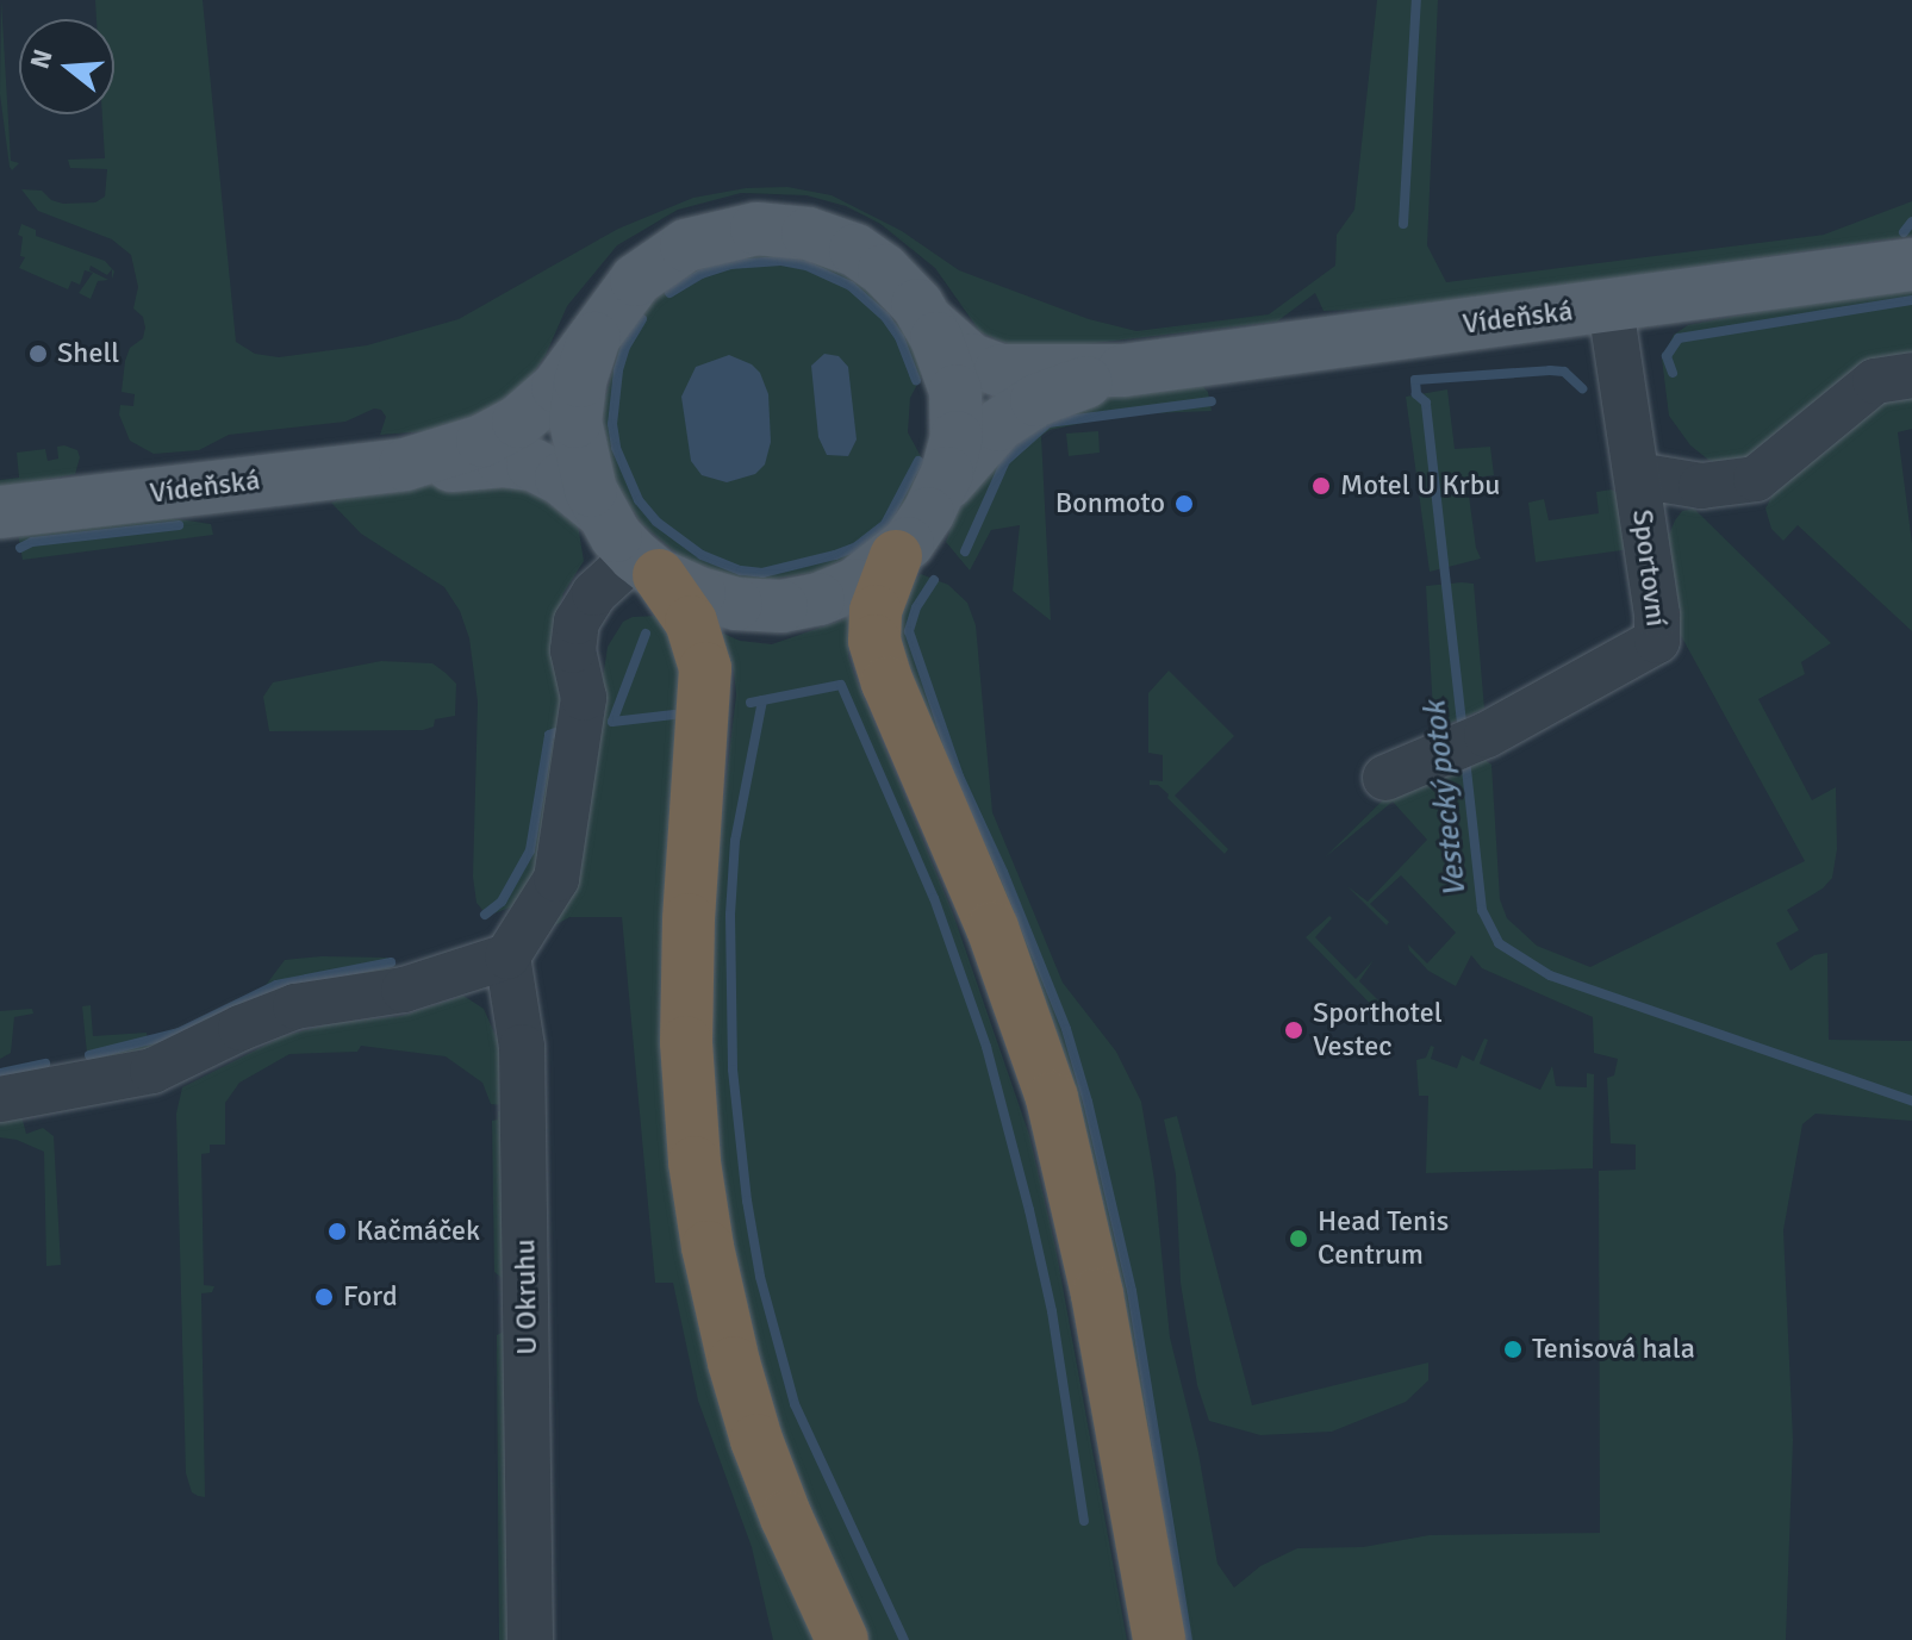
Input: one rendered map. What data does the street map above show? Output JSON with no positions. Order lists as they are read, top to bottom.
{
  "streets": {
    "main road": ["Vídeňská"],
    "street": ["Sportovní", "U Okruhu"]
  },
  "crossings": [
    ["Vídeňská", "Sportovní"]
  ],
  "water": ["Vestecký potok"],
  "places": [
    "Shell",
    "Motel U Krbu",
    "Bonmoto",
    "Sporthotel Vestec",
    "Kačmáček",
    "Head Tenis Centrum",
    "Ford",
    "Tenisová hala"
  ],
  "north": "left"
}
